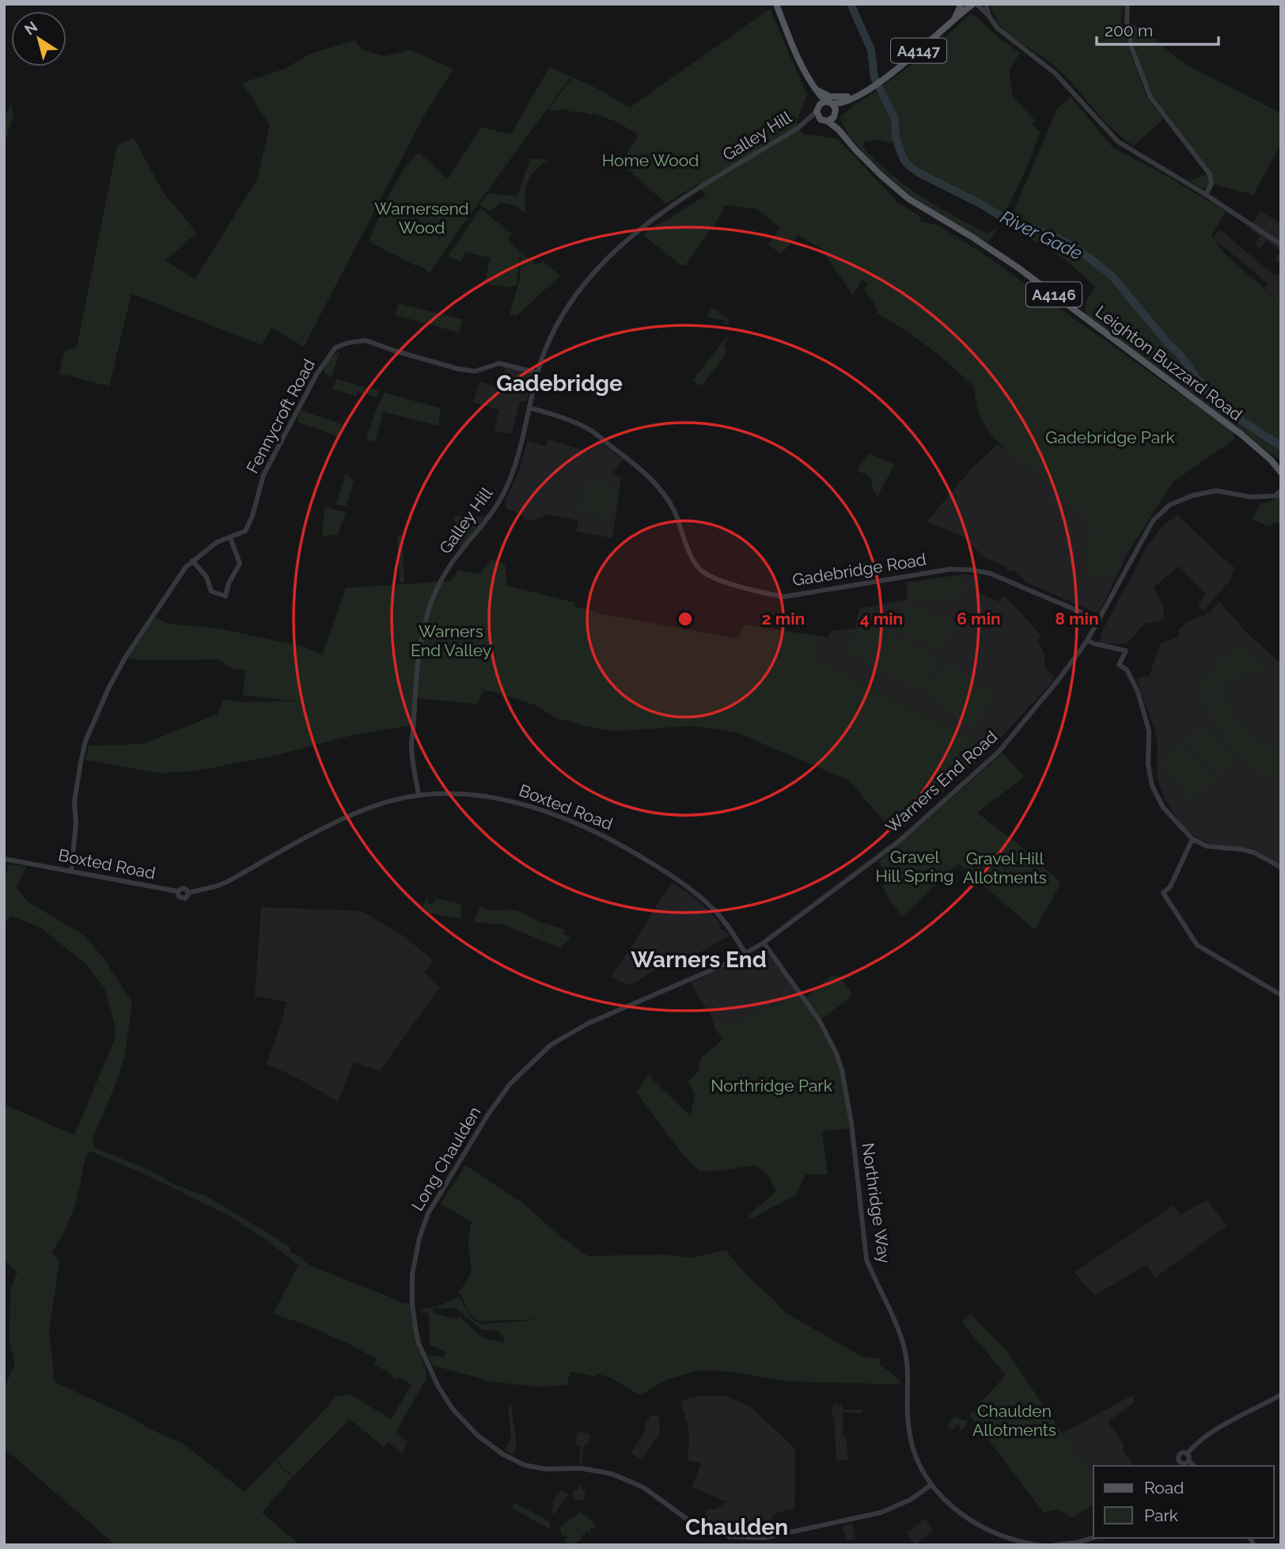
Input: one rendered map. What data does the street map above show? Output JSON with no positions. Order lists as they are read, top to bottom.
{
  "streets": {
    "main road": ["A4147", "A4146", "Leighton Buzzard Road"],
    "street": [
      "Galley Hill",
      "Fennycroft Road",
      "Gadebridge Road",
      "Warners End Road",
      "Boxted Road",
      "Long Chaulden",
      "Northridge Way"
    ]
  },
  "crossings": [
    ["A4147", "Leighton Buzzard Road"],
    ["Galley Hill", "Leighton Buzzard Road"],
    ["Galley Hill", "Fennycroft Road"],
    ["Galley Hill", "Gadebridge Road"],
    ["Galley Hill", "Boxted Road"],
    ["Fennycroft Road", "Boxted Road"],
    ["Gadebridge Road", "Warners End Road"],
    ["Warners End Road", "Long Chaulden"],
    ["Warners End Road", "Northridge Way"],
    ["Boxted Road", "Long Chaulden"],
    ["Long Chaulden", "Northridge Way"]
  ],
  "districts": ["Gadebridge", "Warners End", "Chaulden"],
  "water": ["River Gade"],
  "parks": [
    "Home Wood",
    "Warnersend Wood",
    "Gadebridge Park",
    "Warners End Valley",
    "Gravel Hill Spring",
    "Gravel Hill Allotments",
    "Northridge Park",
    "Chaulden Allotments"
  ],
  "legend": ["Road", "Park"],
  "scale_bar": "200 m",
  "north": "top left",
  "rings": [
    "2 min",
    "4 min",
    "6 min",
    "8 min"
  ]
}
